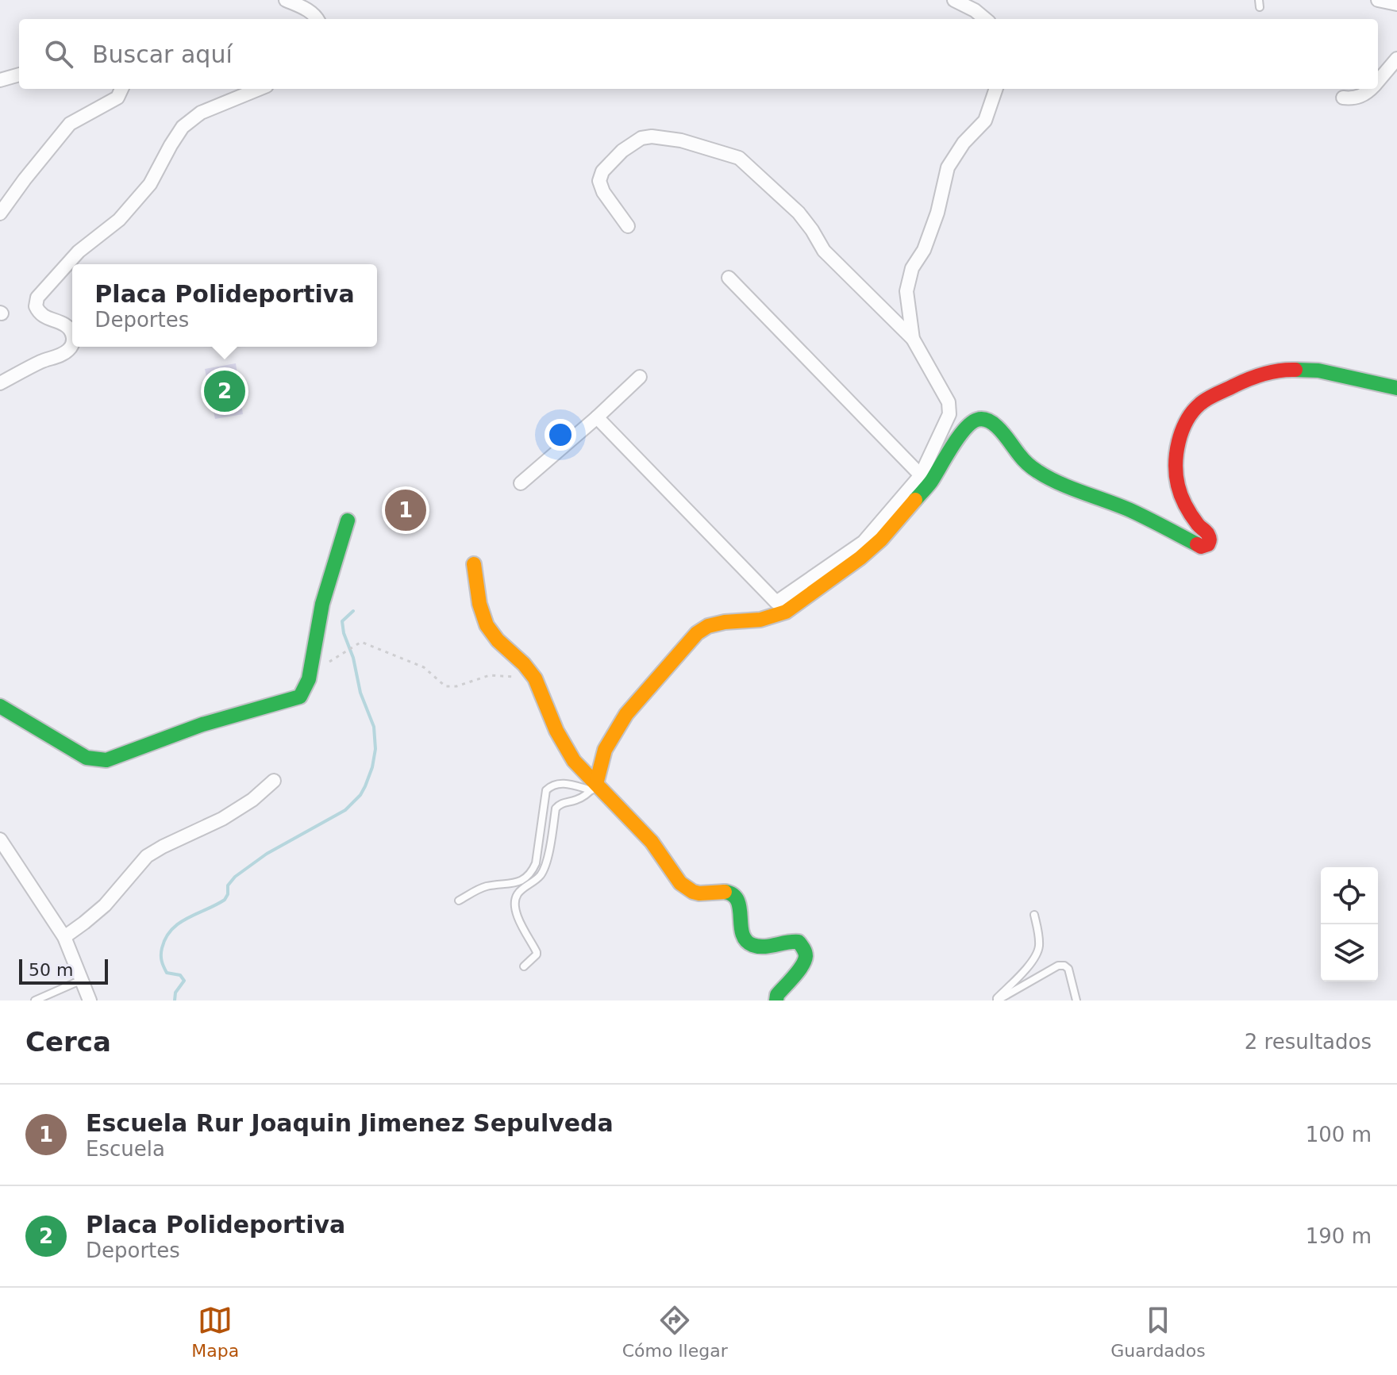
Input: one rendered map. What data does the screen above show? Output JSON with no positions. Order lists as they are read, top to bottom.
{
  "scale_bar": "50 m",
  "page": {
    "search": "Buscar aquí",
    "popup": ["Placa Polideportiva", "Deportes"],
    "pins": ["2", "1"],
    "scale": "50 m",
    "heading": ["Cerca", "2 resultados"],
    "list": [
      {
        "mark": "1",
        "name": "Escuela Rur Joaquin Jimenez Sepulveda",
        "note": "Escuela",
        "value": "100 m"
      },
      {
        "mark": "2",
        "name": "Placa Polideportiva",
        "note": "Deportes",
        "value": "190 m"
      }
    ],
    "nav": ["Mapa", "Cómo llegar", "Guardados"]
  }
}
